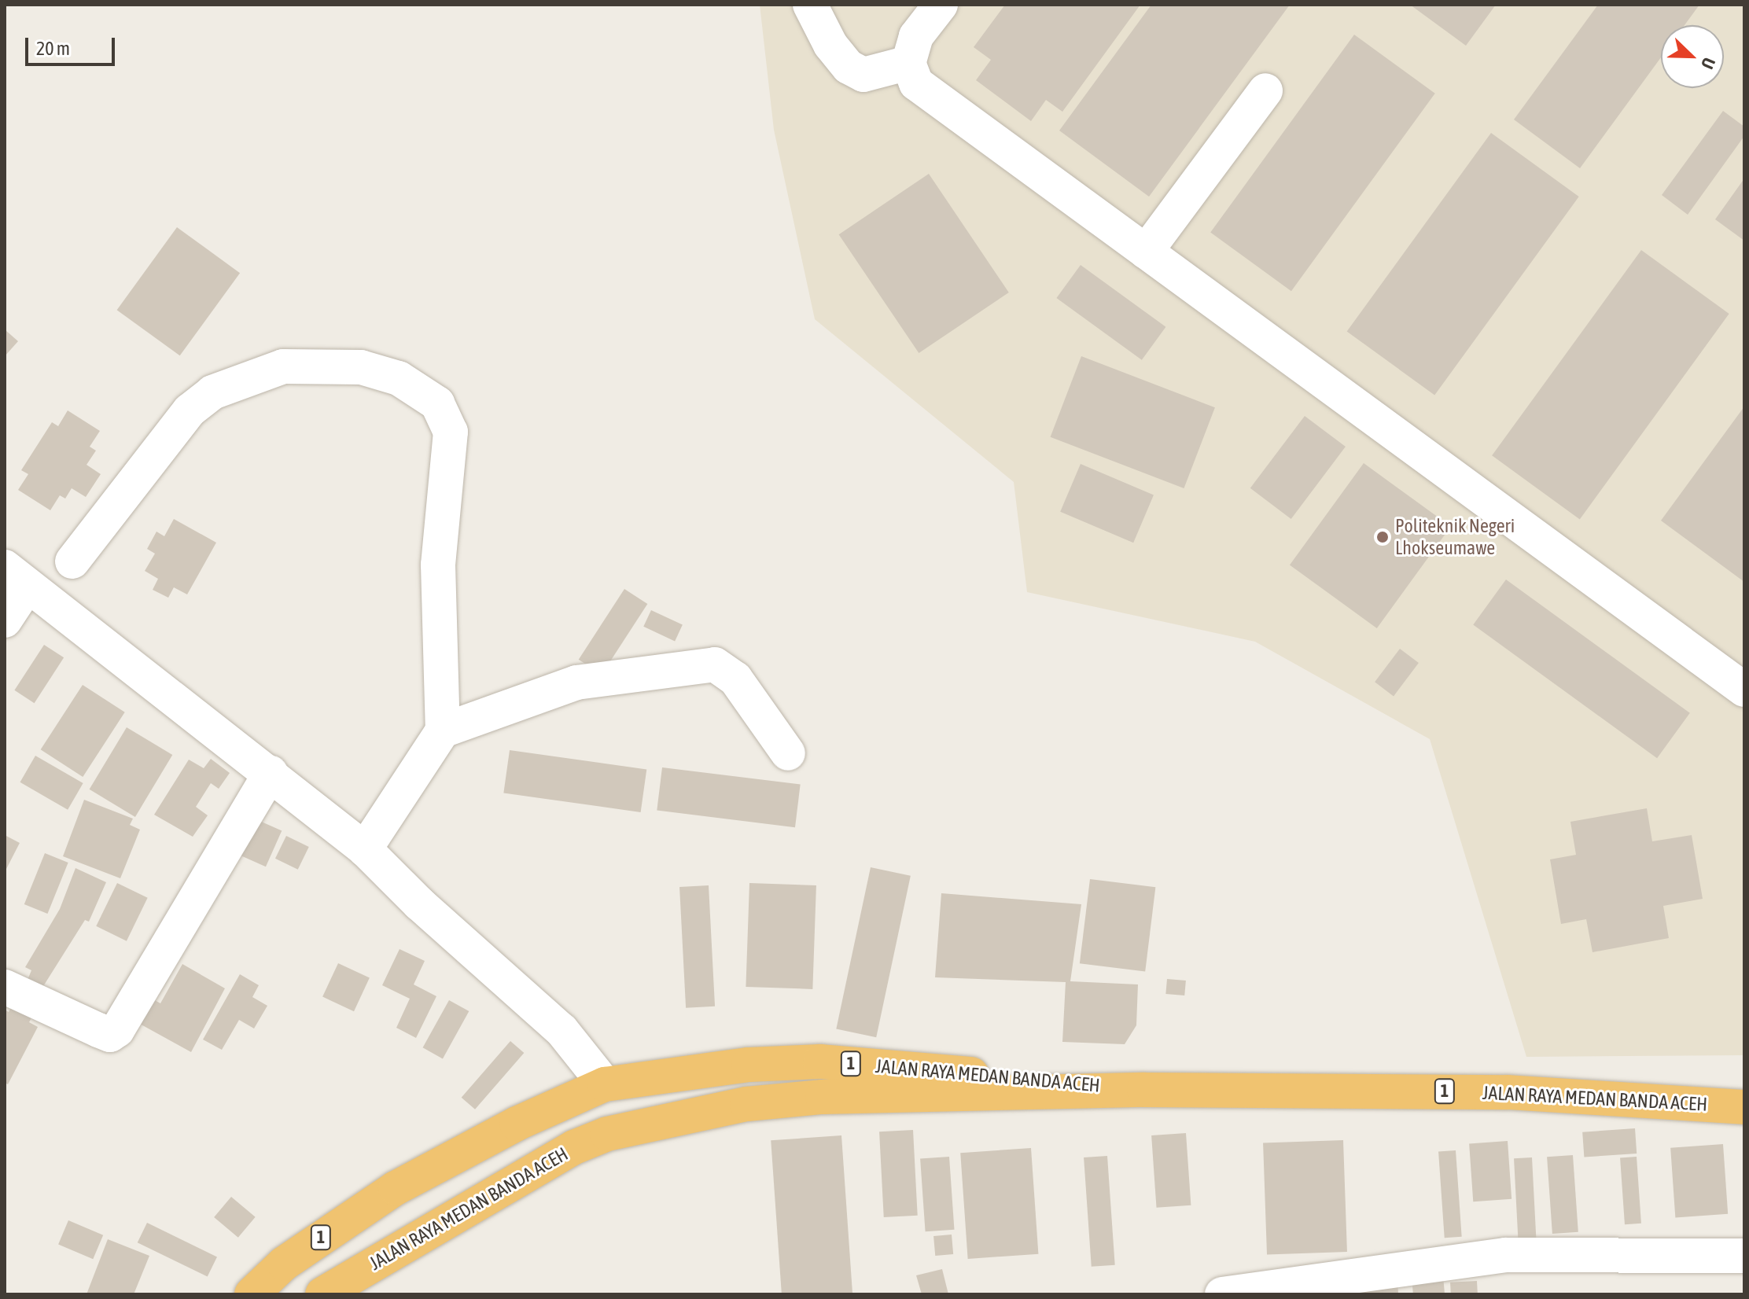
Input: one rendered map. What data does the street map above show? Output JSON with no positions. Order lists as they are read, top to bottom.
{
  "streets": {
    "highway": ["1", "JALAN RAYA MEDAN BANDA ACEH"]
  },
  "places": ["Politeknik Negeri Lhokseumawe"],
  "scale_bar": "20 m",
  "north": "bottom right"
}
